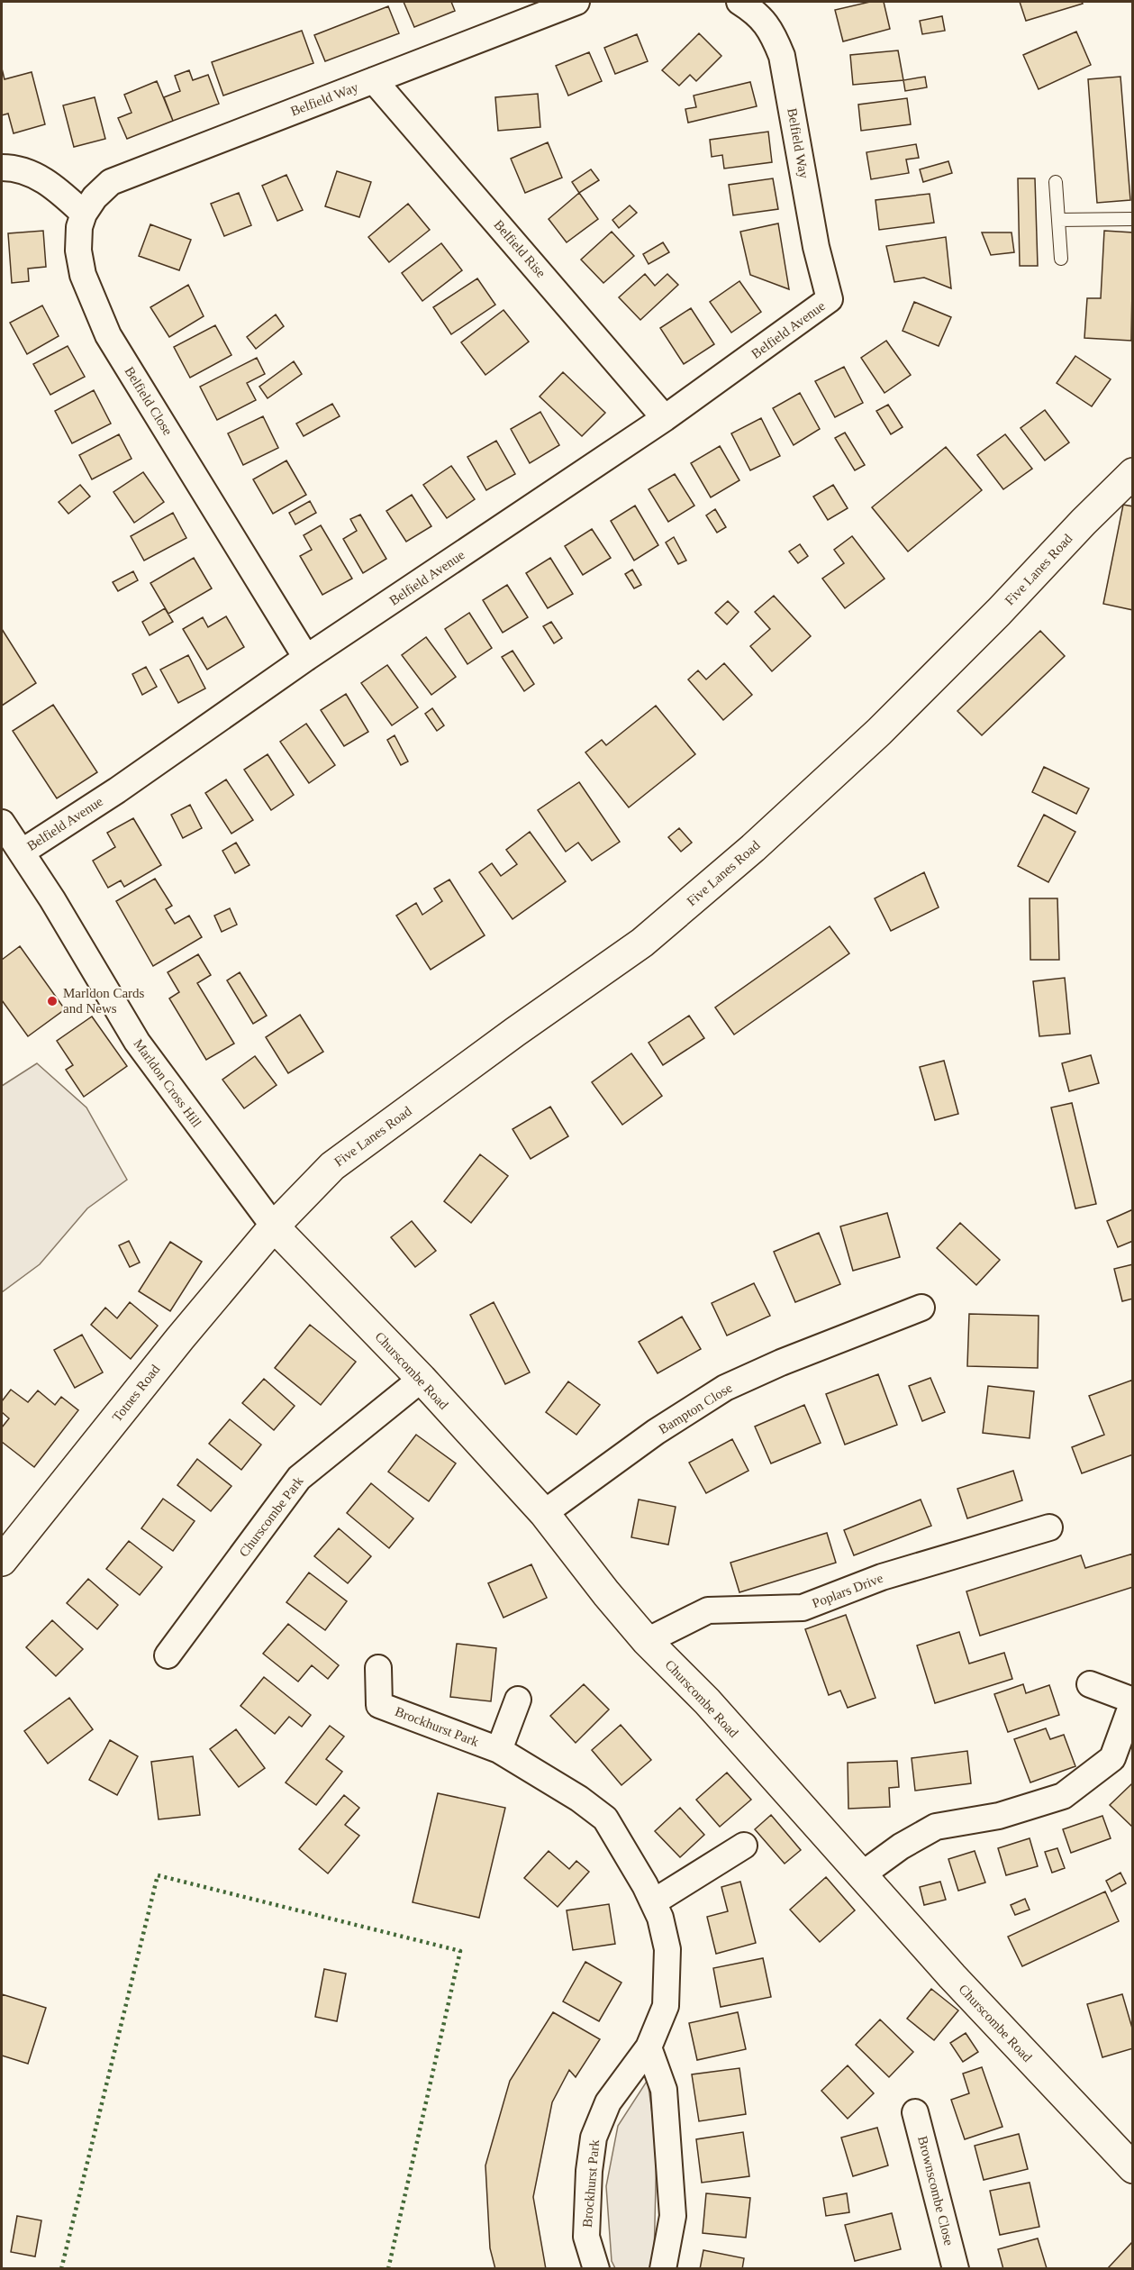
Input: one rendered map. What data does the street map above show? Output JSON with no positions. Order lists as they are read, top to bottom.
{
  "streets": {
    "street": [
      "Belfield Way",
      "Belfield Rise",
      "Belfield Avenue",
      "Belfield Close",
      "Five Lanes Road",
      "Marldon Cross Hill",
      "Churscombe Road",
      "Totnes Road",
      "Bampton Close",
      "Churscombe Park",
      "Poplars Drive",
      "Brockhurst Park",
      "Brownscombe Close"
    ]
  },
  "crossings": [
    ["Belfield Way", "Belfield Rise"],
    ["Belfield Way", "Belfield Avenue"],
    ["Belfield Way", "Belfield Close"],
    ["Belfield Rise", "Belfield Avenue"],
    ["Belfield Avenue", "Belfield Close"],
    ["Belfield Avenue", "Marldon Cross Hill"],
    ["Five Lanes Road", "Marldon Cross Hill"],
    ["Five Lanes Road", "Churscombe Road"],
    ["Five Lanes Road", "Totnes Road"],
    ["Marldon Cross Hill", "Churscombe Road"],
    ["Marldon Cross Hill", "Totnes Road"],
    ["Churscombe Road", "Totnes Road"],
    ["Churscombe Road", "Bampton Close"],
    ["Churscombe Road", "Churscombe Park"],
    ["Churscombe Road", "Poplars Drive"]
  ],
  "places": ["Marldon Cards and News"]
}
